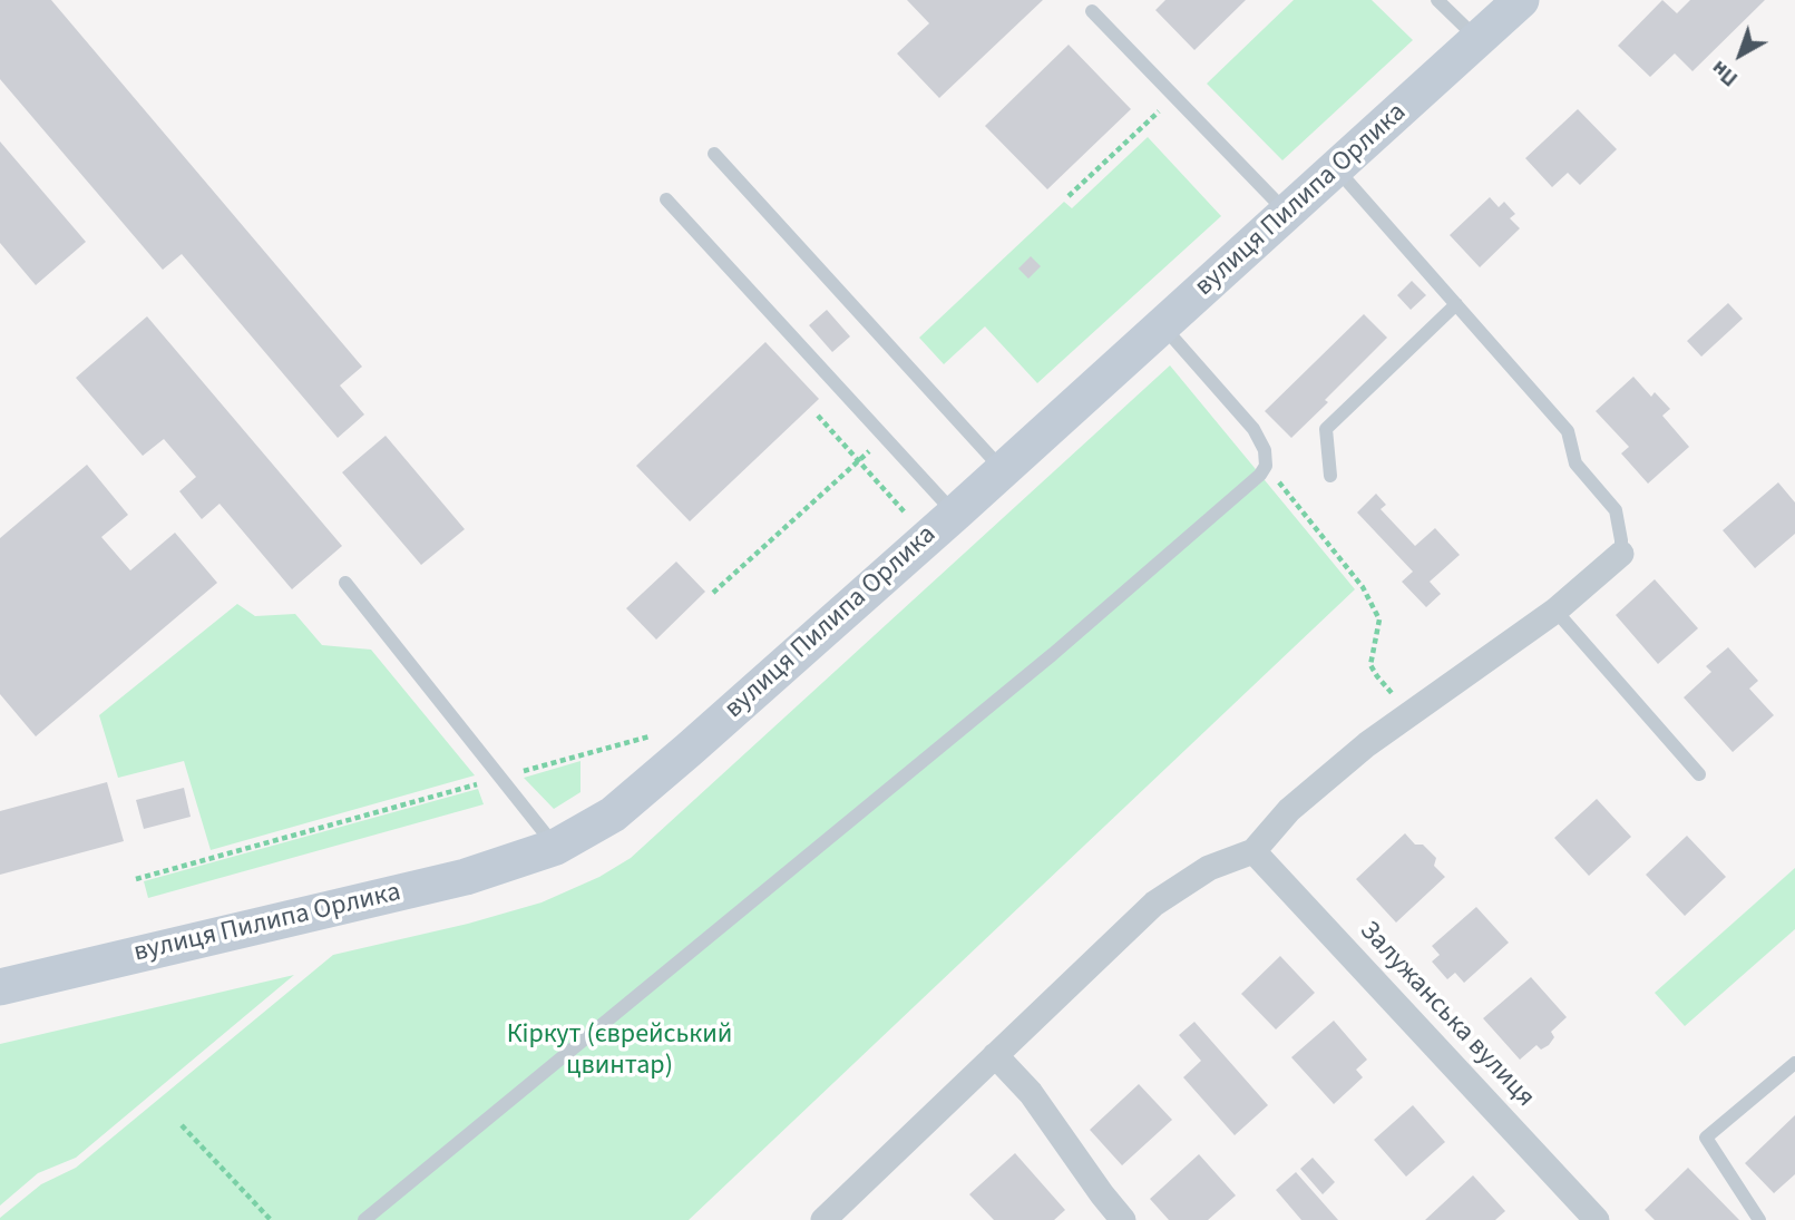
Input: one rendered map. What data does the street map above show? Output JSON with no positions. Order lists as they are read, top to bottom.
{
  "streets": {
    "main road": ["вулиця Пилипа Орлика"],
    "street": ["Залужанська вулиця"]
  },
  "parks": ["Кіркут (єврейський цвинтар)"],
  "north": "bottom left"
}
